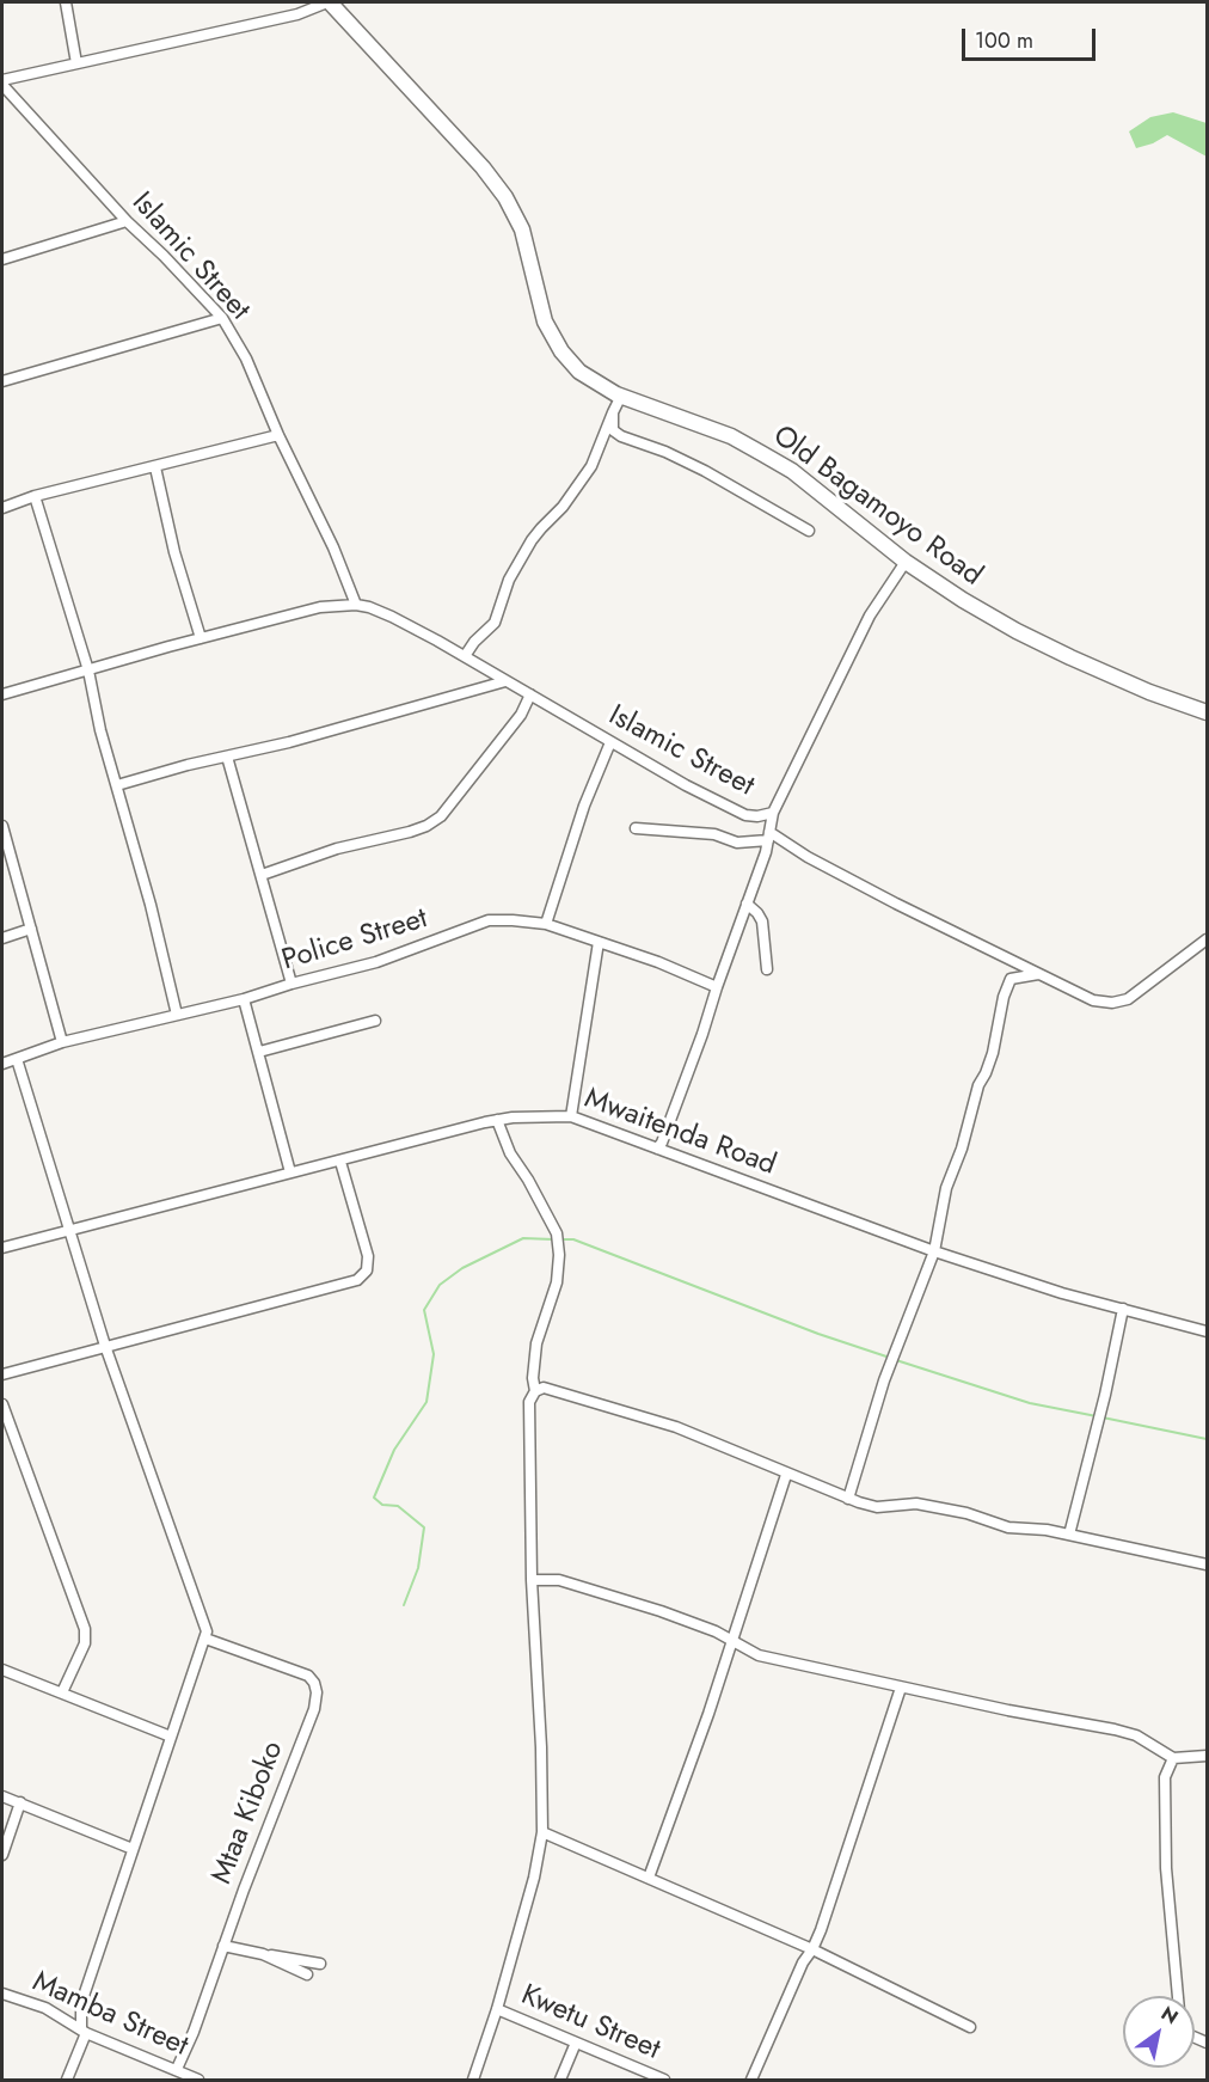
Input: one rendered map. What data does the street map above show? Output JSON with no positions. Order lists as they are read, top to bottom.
{
  "streets": {
    "street": [
      "Islamic Street",
      "Old Bagamoyo Road",
      "Police Street",
      "Mwaitenda Road",
      "Mtaa Kiboko",
      "Mamba Street",
      "Kwetu Street"
    ]
  },
  "crossings": [
    ["Islamic Street", "Old Bagamoyo Road"],
    ["Mtaa Kiboko", "Mamba Street"]
  ],
  "scale_bar": "100 m",
  "north": "top right"
}
